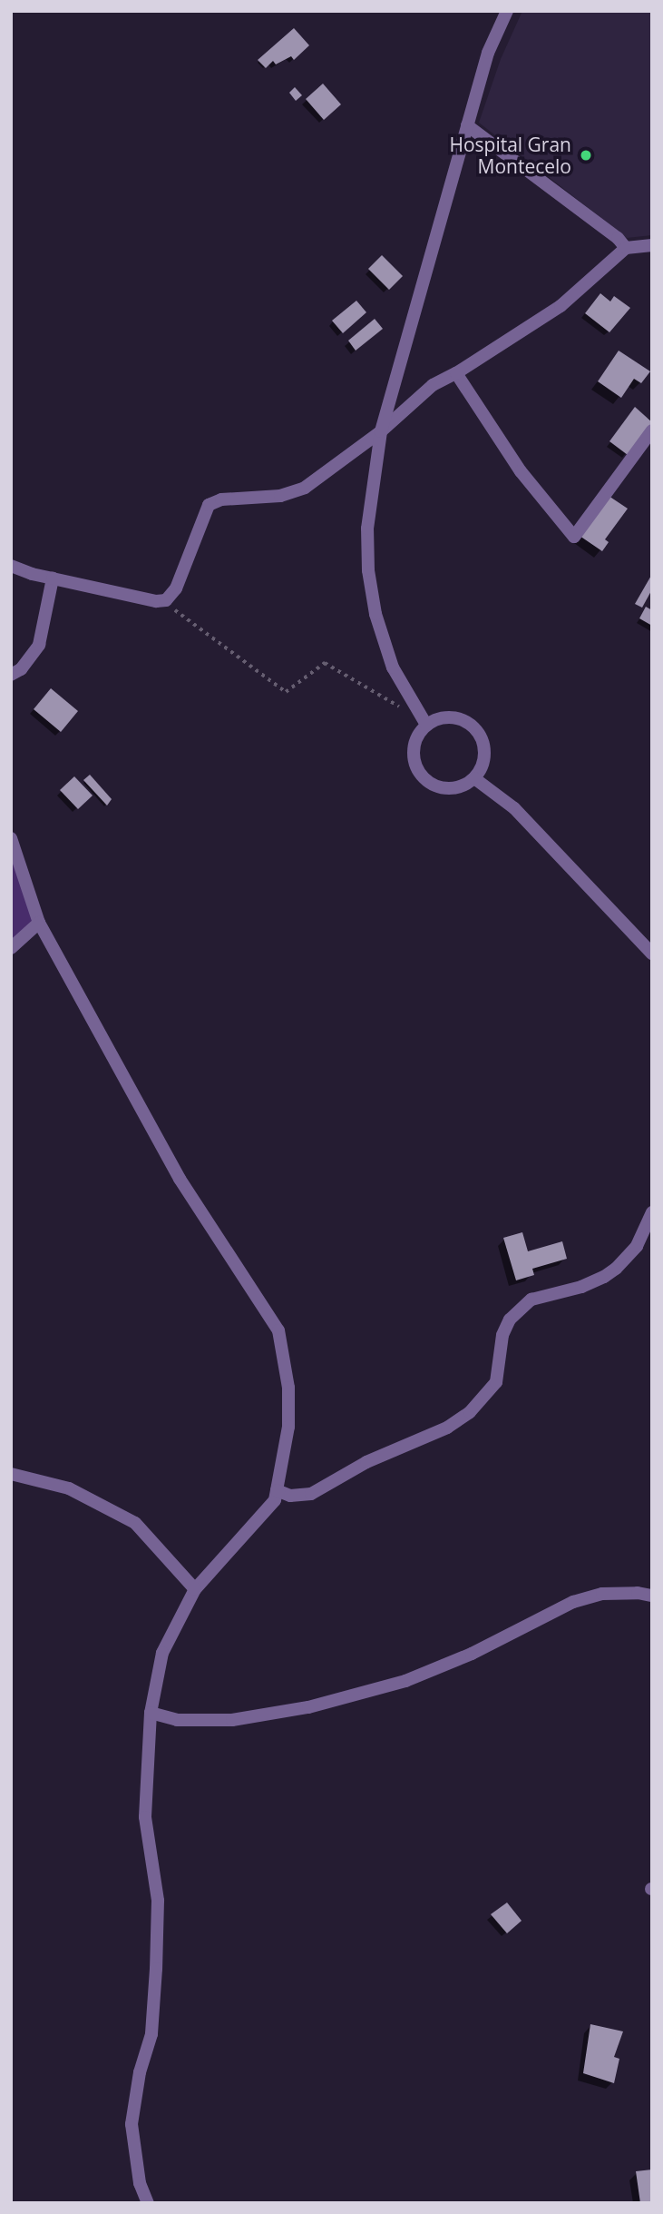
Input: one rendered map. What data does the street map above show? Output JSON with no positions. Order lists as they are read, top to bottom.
{
  "places": ["Hospital Gran Montecelo"]
}
